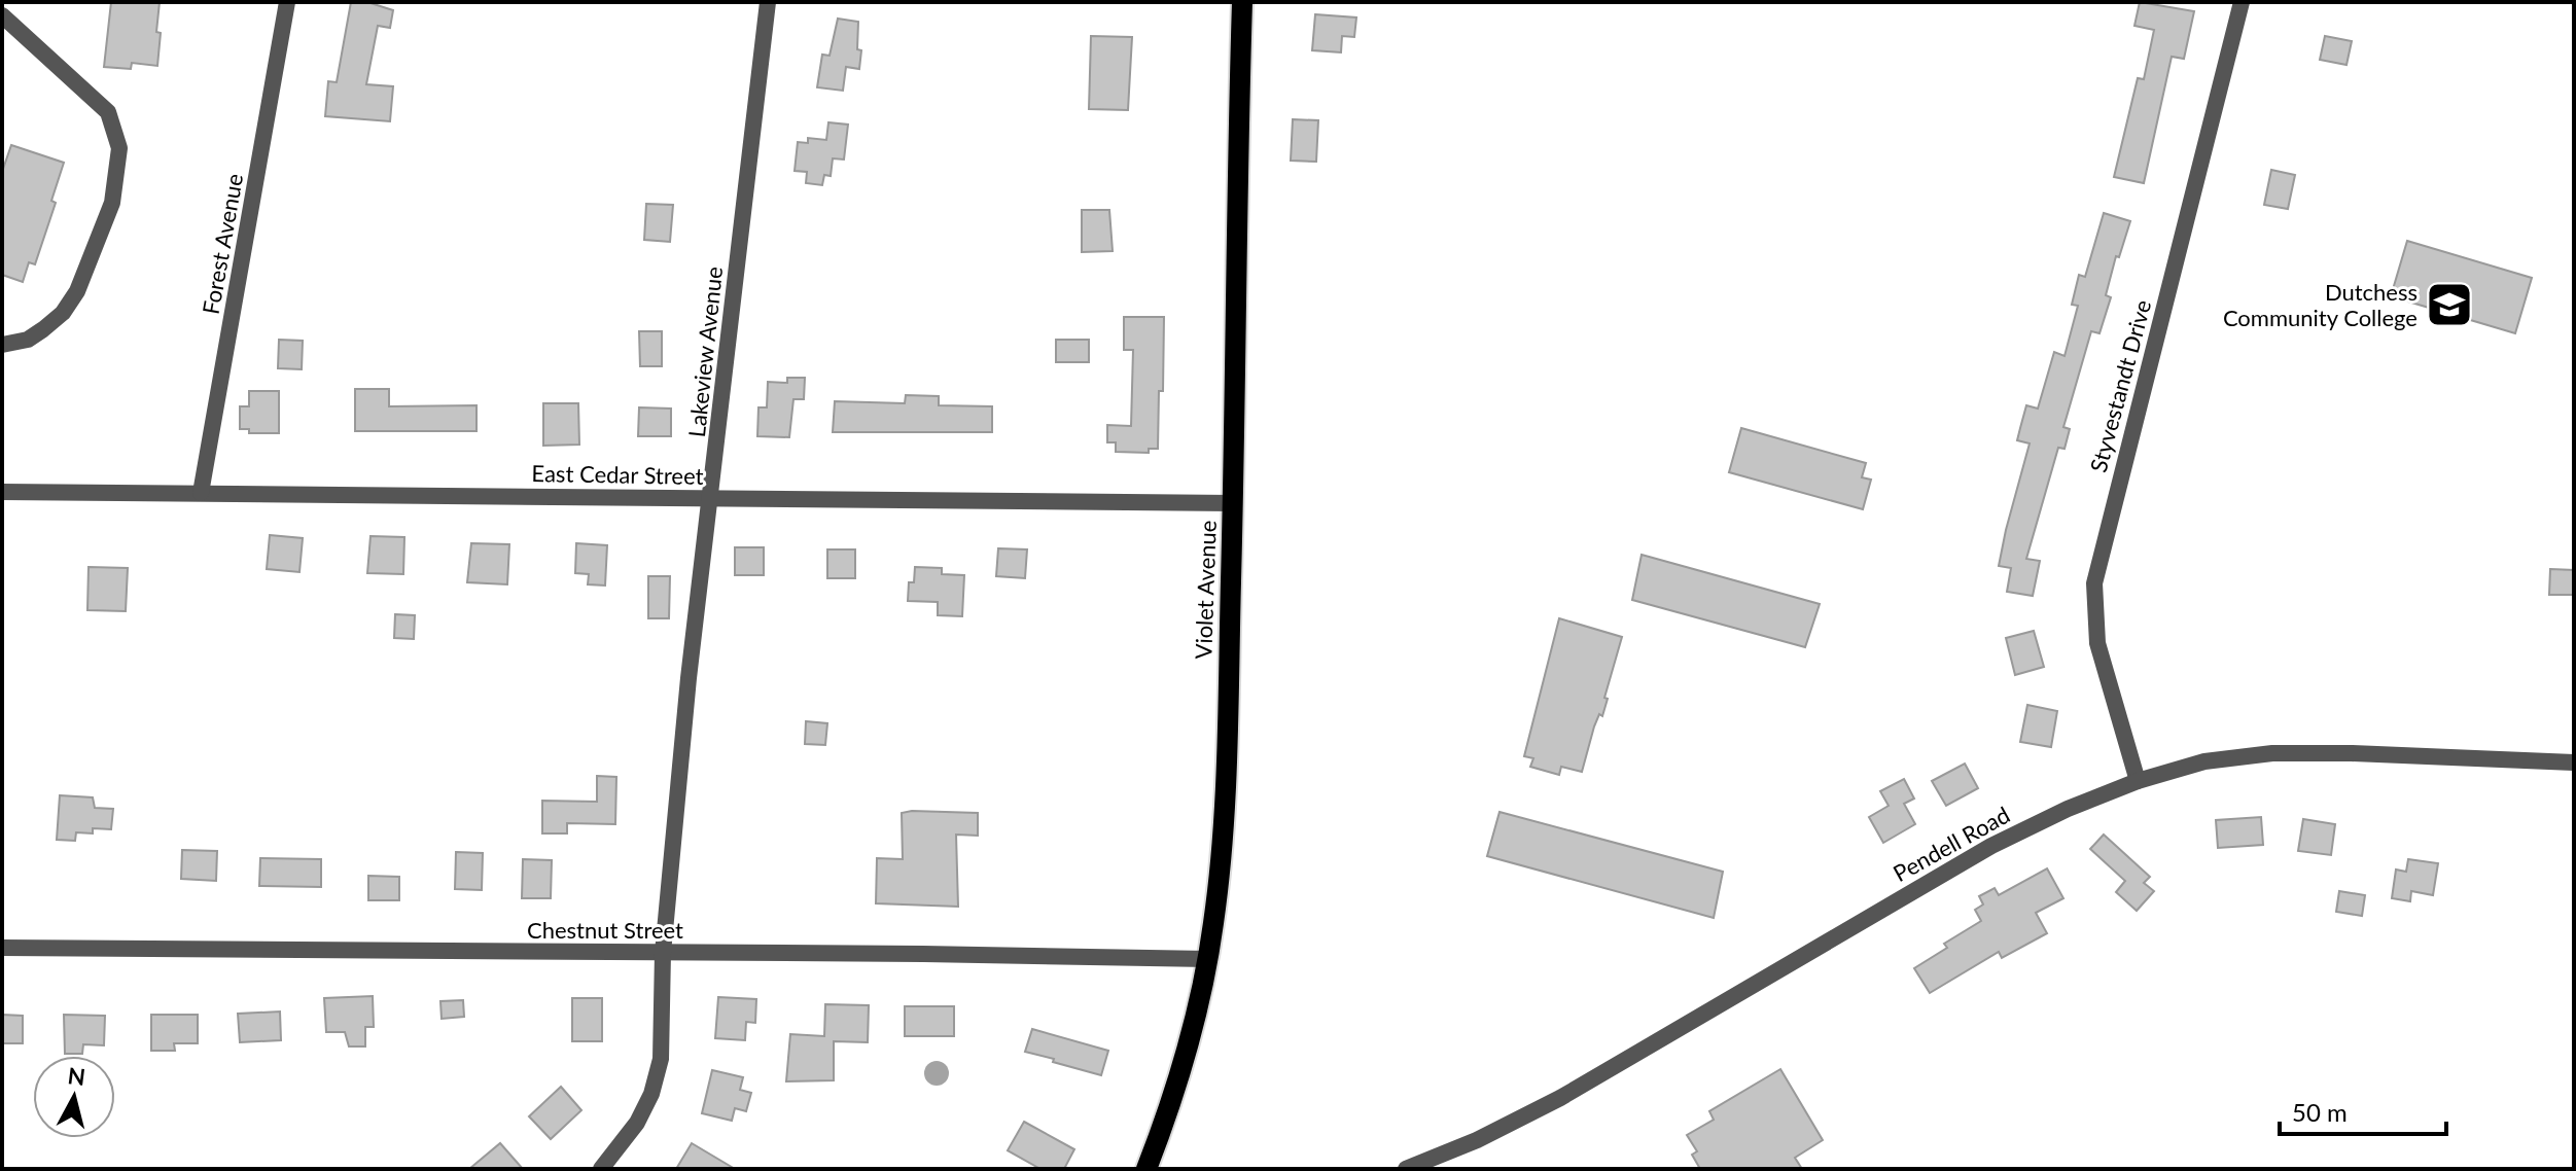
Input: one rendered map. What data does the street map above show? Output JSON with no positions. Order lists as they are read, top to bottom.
{
  "streets": {
    "main road": ["Violet Avenue"],
    "street": [
      "Forest Avenue",
      "Lakeview Avenue",
      "Styvestandt Drive",
      "East Cedar Street",
      "Pendell Road",
      "Chestnut Street"
    ]
  },
  "crossings": [
    ["Forest Avenue", "East Cedar Street"],
    ["Lakeview Avenue", "East Cedar Street"],
    ["Lakeview Avenue", "Chestnut Street"],
    ["Styvestandt Drive", "Pendell Road"],
    ["East Cedar Street", "Violet Avenue"],
    ["Violet Avenue", "Chestnut Street"]
  ],
  "places": {
    "school or university": ["Dutchess Community College"]
  },
  "scale_bar": "50 m",
  "north": "top"
}
